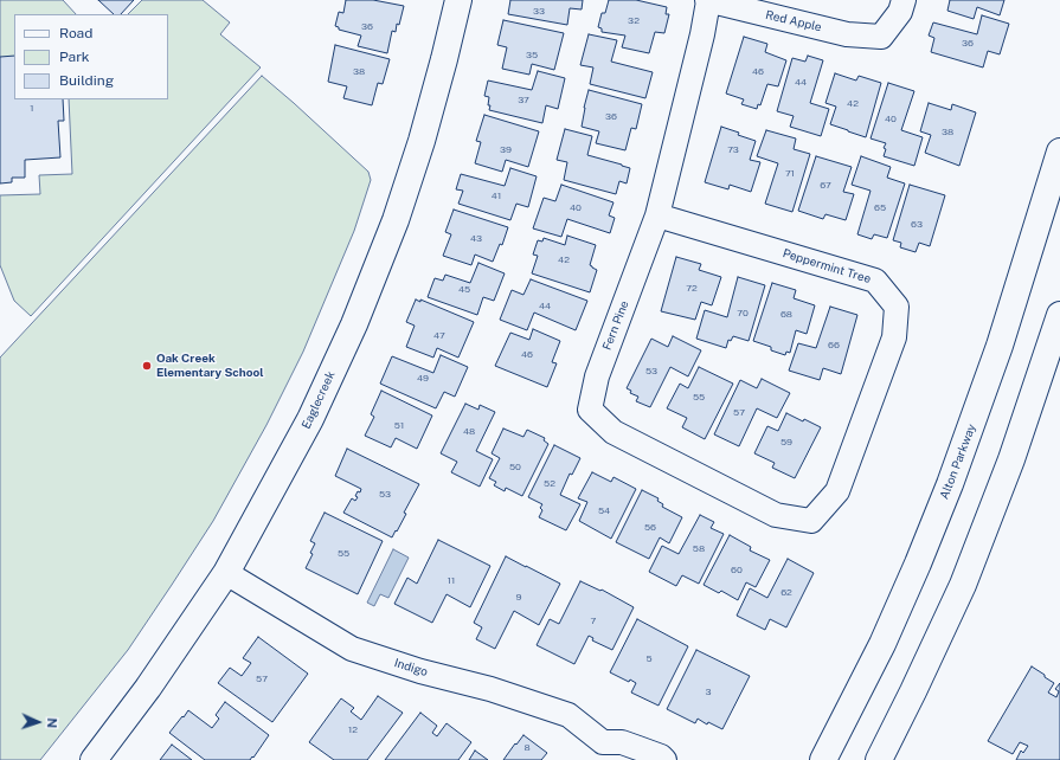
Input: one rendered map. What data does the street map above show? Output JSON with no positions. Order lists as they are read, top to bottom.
{
  "streets": {
    "main road": ["Eaglecreek", "Alton Parkway"],
    "street": [
      "Red Apple",
      "Peppermint Tree",
      "Fern Pine",
      "Indigo"
    ]
  },
  "crossings": [
    ["Red Apple", "Fern Pine"],
    ["Peppermint Tree", "Fern Pine"],
    ["Eaglecreek", "Indigo"]
  ],
  "places": ["Oak Creek Elementary School"],
  "house_numbers": [
    "33",
    "32",
    "36",
    "36",
    "35",
    "38",
    "46",
    "44",
    "37",
    "42",
    "1",
    "36",
    "40",
    "38",
    "39",
    "73",
    "71",
    "67",
    "41",
    "40",
    "65",
    "63",
    "43",
    "42",
    "72",
    "45",
    "44",
    "70",
    "68",
    "47",
    "66",
    "46",
    "53",
    "49",
    "55",
    "57",
    "51",
    "48",
    "59",
    "50",
    "52",
    "53",
    "54",
    "56",
    "58",
    "55",
    "60",
    "11",
    "62",
    "9",
    "7",
    "5",
    "57",
    "3",
    "12",
    "8"
  ],
  "legend": ["Road", "Park", "Building"],
  "north": "right"
}
